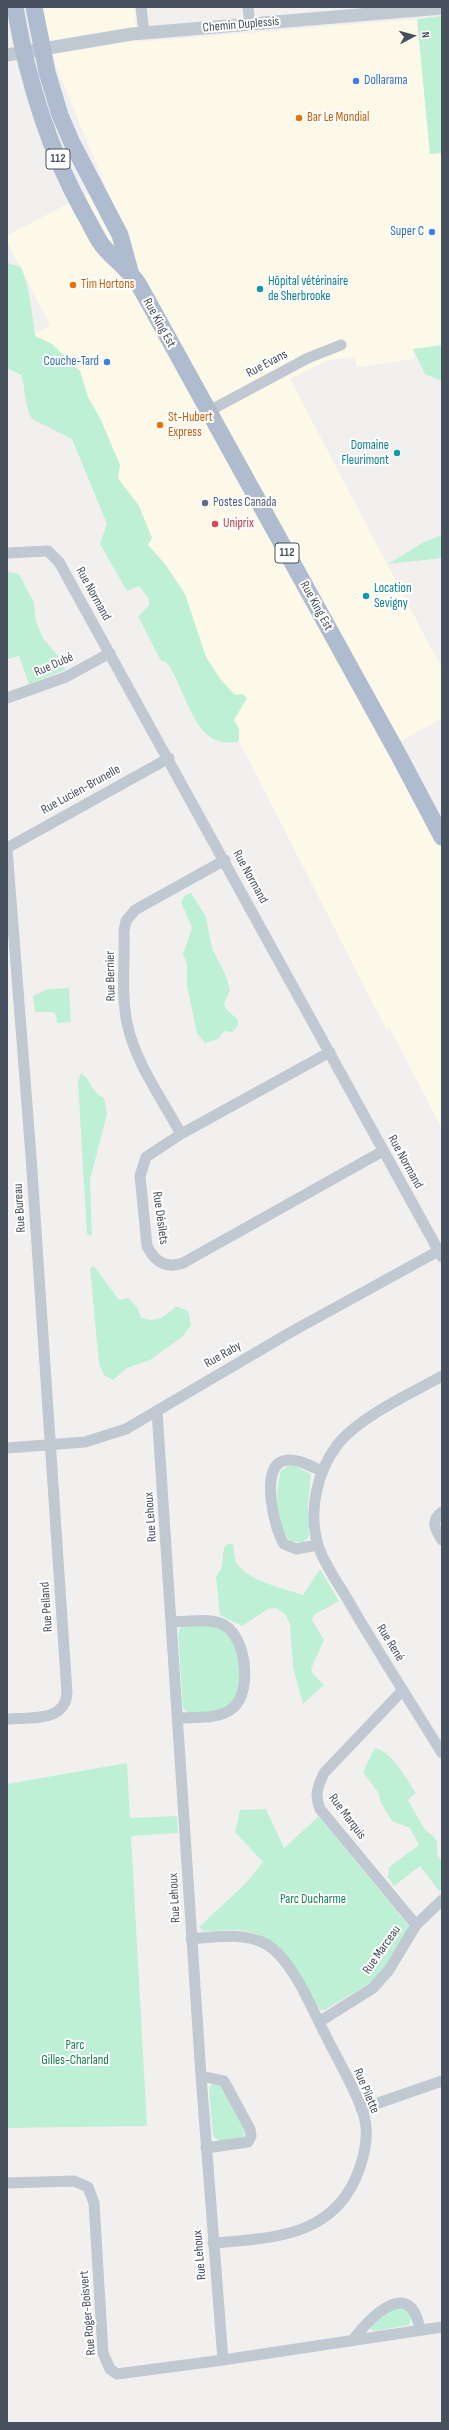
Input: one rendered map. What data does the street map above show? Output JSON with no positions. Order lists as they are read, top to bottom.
{
  "streets": {
    "main road": ["112", "Rue King Est"],
    "street": [
      "Chemin Duplessis",
      "Rue Evans",
      "Rue Normand",
      "Rue Dubé",
      "Rue Lucien-Brunelle",
      "Rue Bernier",
      "Rue Bureau",
      "Rue Désilets",
      "Rue Raby",
      "Rue Lehoux",
      "Rue Pelland",
      "Rue René",
      "Rue Marquis",
      "Rue Marceau",
      "Rue Pilette",
      "Rue Roger-Boisvert"
    ]
  },
  "crossings": [
    ["Chemin Duplessis", "Rue King Est"],
    ["Rue King Est", "Rue Evans"],
    ["Rue Normand", "Rue Dubé"],
    ["Rue Normand", "Rue Lucien-Brunelle"],
    ["Rue Normand", "Rue Bernier"],
    ["Rue Normand", "Rue Désilets"],
    ["Rue Normand", "Rue Raby"],
    ["Rue Lucien-Brunelle", "Rue Bureau"],
    ["Rue Bernier", "Rue Désilets"],
    ["Rue Bureau", "Rue Raby"],
    ["Rue Bureau", "Rue Pelland"],
    ["Rue Raby", "Rue Lehoux"],
    ["Rue Raby", "Rue Pelland"],
    ["Rue Lehoux", "Rue Pilette"],
    ["Rue Lehoux", "Rue Roger-Boisvert"],
    ["Rue René", "Rue Marquis"],
    ["Rue Marquis", "Rue Marceau"],
    ["Rue Marceau", "Rue Pilette"]
  ],
  "parks": ["Parc Ducharme", "Parc Gilles-Charland"],
  "places": [
    "Dollarama",
    "Bar Le Mondial",
    "Super C",
    "Tim Hortons",
    "Hôpital vétérinaire de Sherbrooke",
    "Couche-Tard",
    "St-Hubert Express",
    "Domaine Fleurimont",
    "Postes Canada",
    "Uniprix",
    "Location Sevigny"
  ],
  "north": "right"
}
